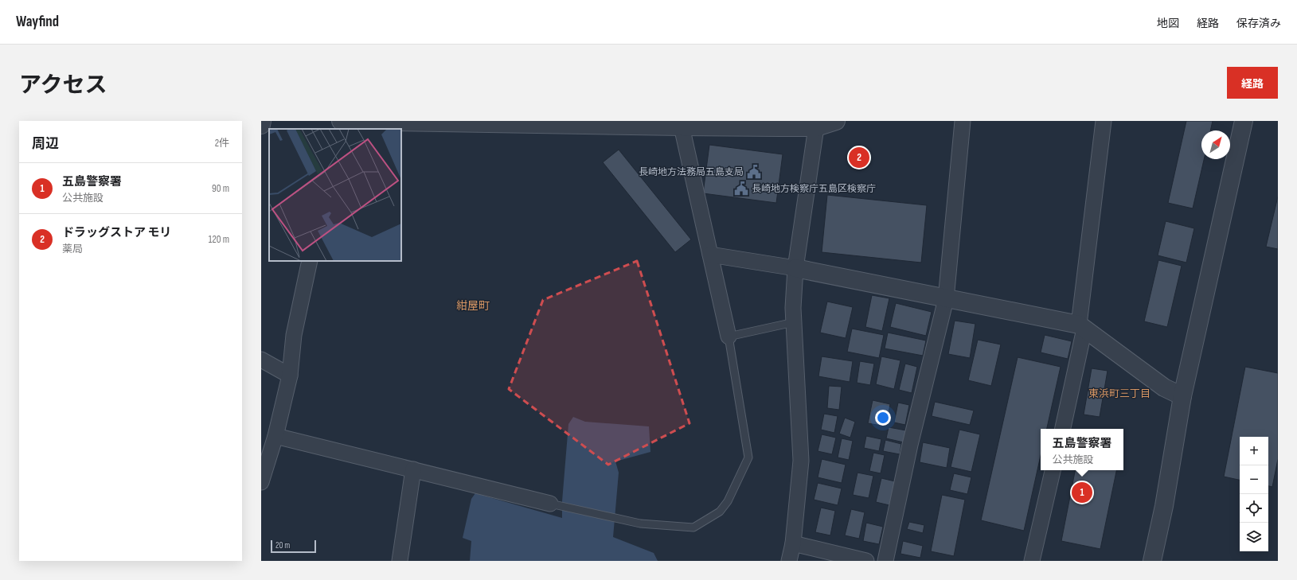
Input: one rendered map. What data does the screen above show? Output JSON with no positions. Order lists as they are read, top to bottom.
{
  "districts": ["紺屋町", "東浜町三丁目"],
  "places": {
    "public building": ["長崎地方法務局五島支局", "長崎地方検察庁五島区検察庁"]
  },
  "scale_bar": "20 m",
  "north": "top right",
  "page": {
    "header": "Wayfind",
    "nav": ["地図", "経路", "保存済み"],
    "title": "アクセス",
    "buttons": "経路",
    "heading": ["周辺", "2件"],
    "pins": ["2", "1"],
    "list": [
      {
        "mark": "1",
        "name": "五島警察署",
        "note": "公共施設",
        "value": "90 m"
      },
      {
        "mark": "2",
        "name": "ドラッグストア モリ",
        "note": "薬局",
        "value": "120 m"
      }
    ],
    "popup": ["五島警察署", "公共施設"],
    "map_buttons": ["+", "−"],
    "scale": "20 m"
  }
}
